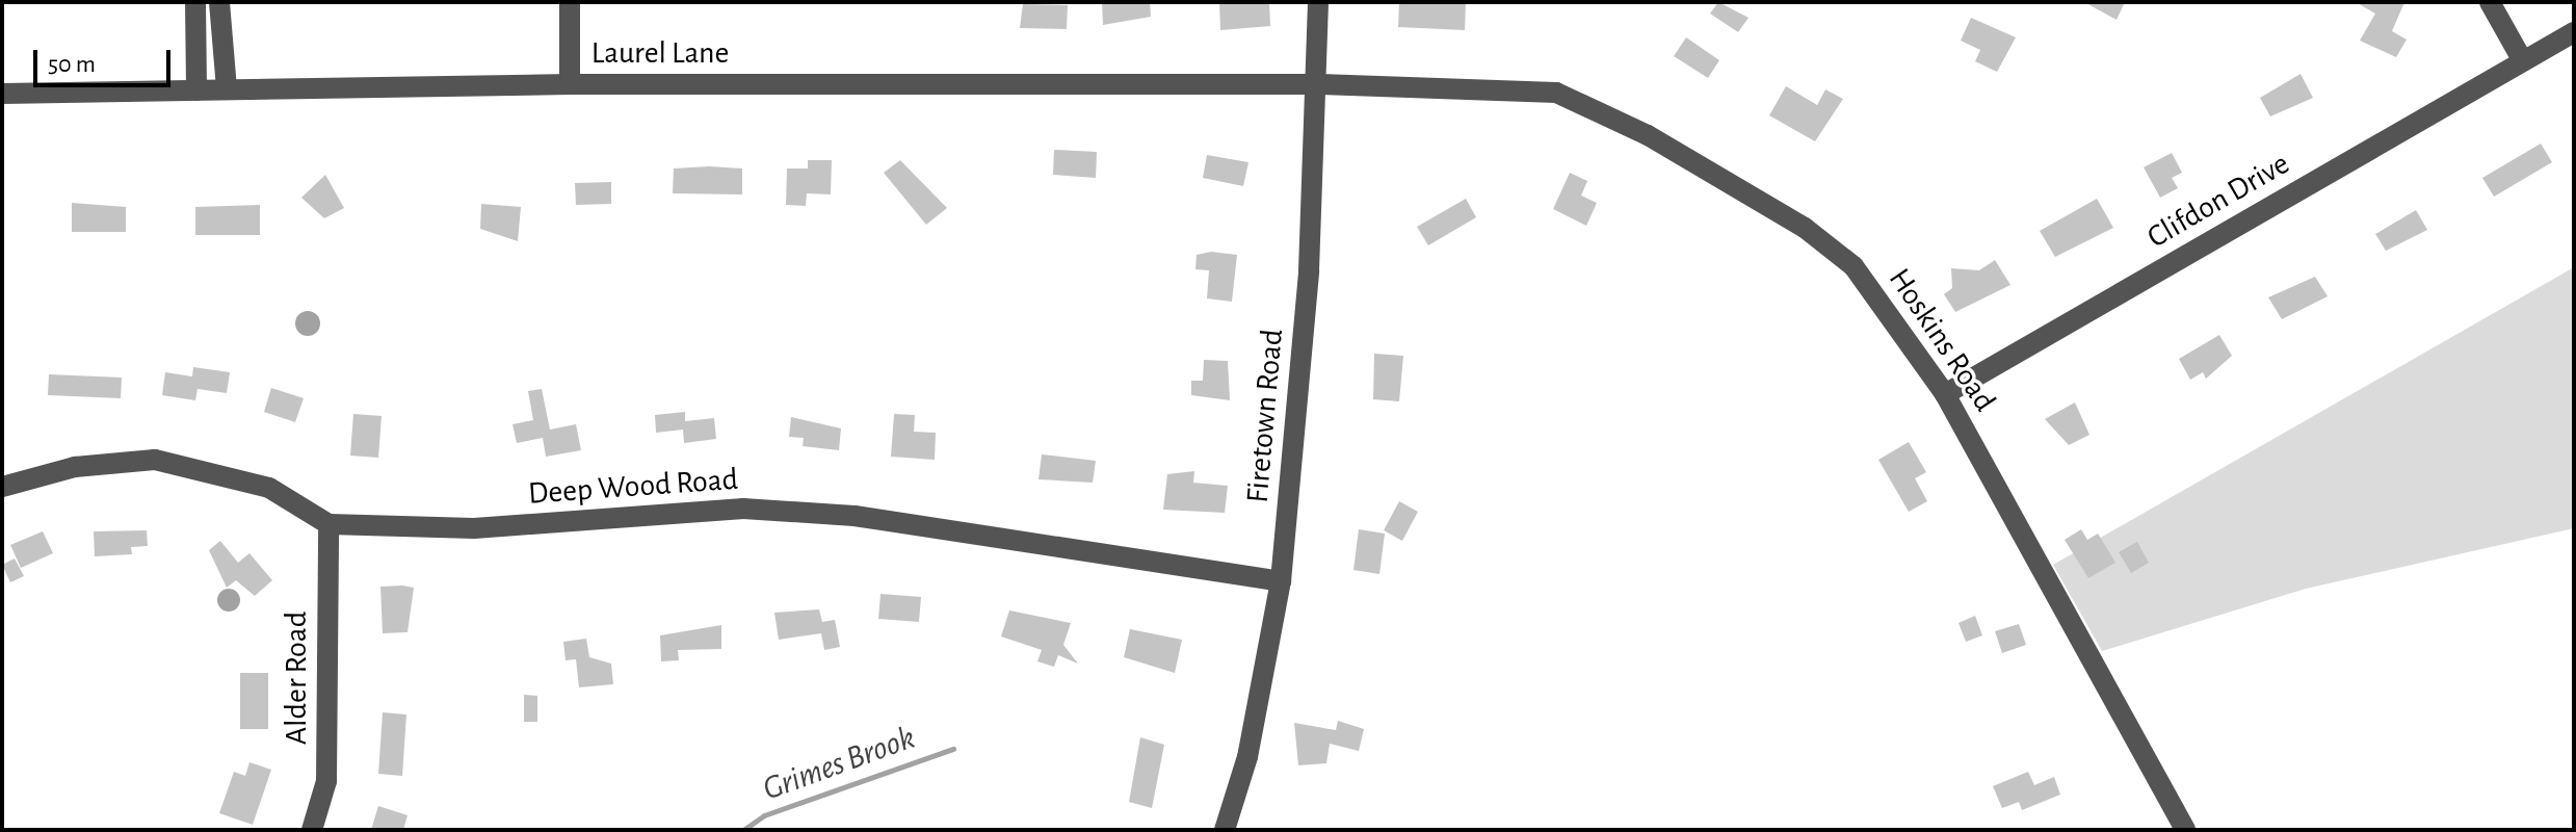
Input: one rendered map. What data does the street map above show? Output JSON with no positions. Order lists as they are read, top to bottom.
{
  "streets": {
    "street": [
      "Laurel Lane",
      "Clifdon Drive",
      "Hoskins Road",
      "Firetown Road",
      "Deep Wood Road",
      "Alder Road"
    ]
  },
  "crossings": [
    ["Laurel Lane", "Hoskins Road"],
    ["Laurel Lane", "Firetown Road"],
    ["Clifdon Drive", "Hoskins Road"],
    ["Hoskins Road", "Firetown Road"],
    ["Firetown Road", "Deep Wood Road"],
    ["Deep Wood Road", "Alder Road"]
  ],
  "water": ["Grimes Brook"],
  "scale_bar": "50 m"
}
